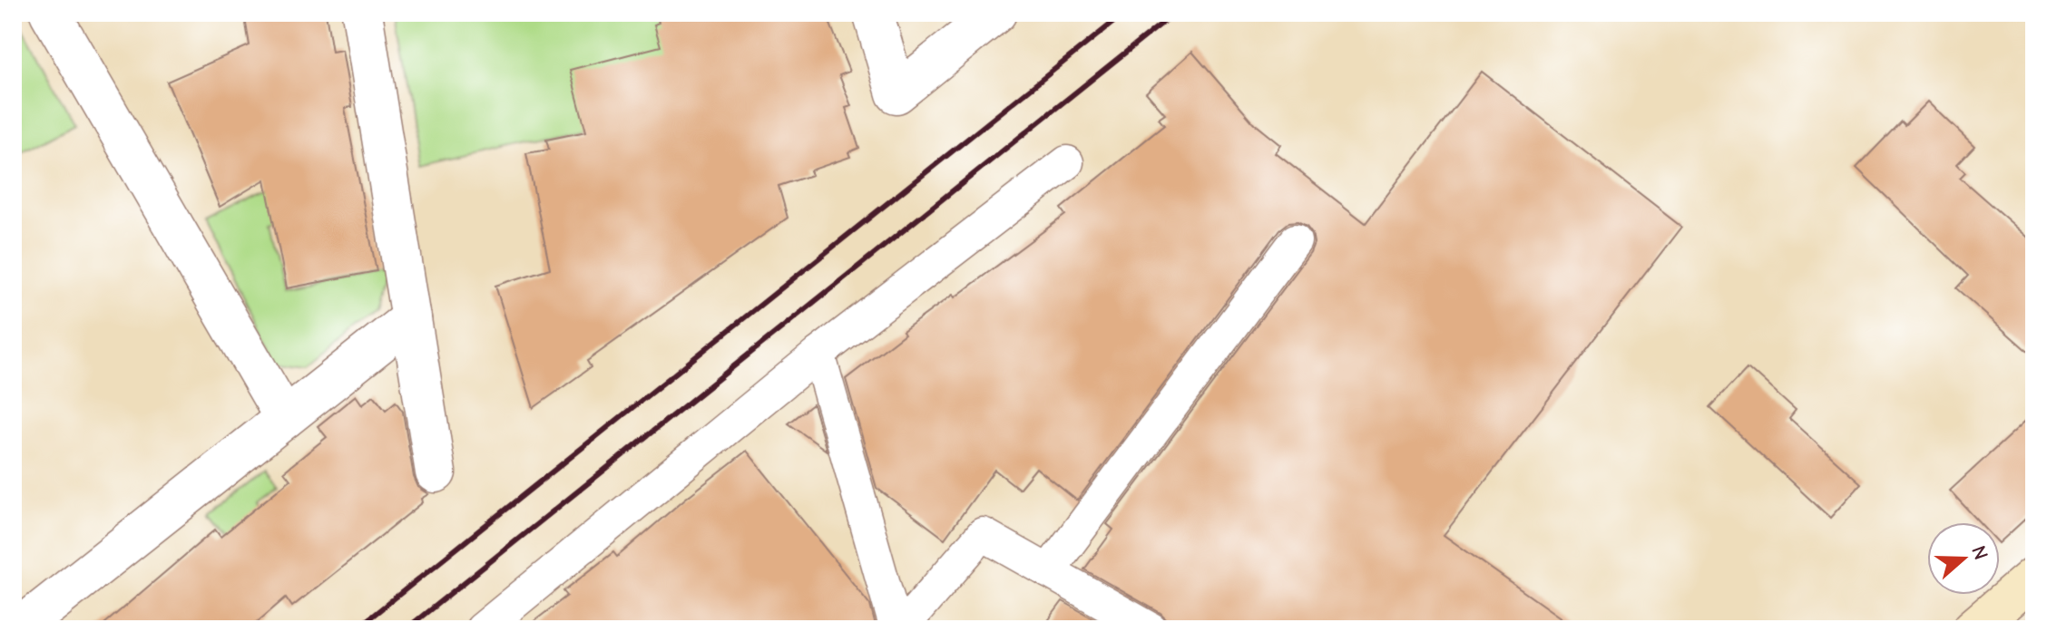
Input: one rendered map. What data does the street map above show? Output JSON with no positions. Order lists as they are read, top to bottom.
{
  "north": "right"
}
